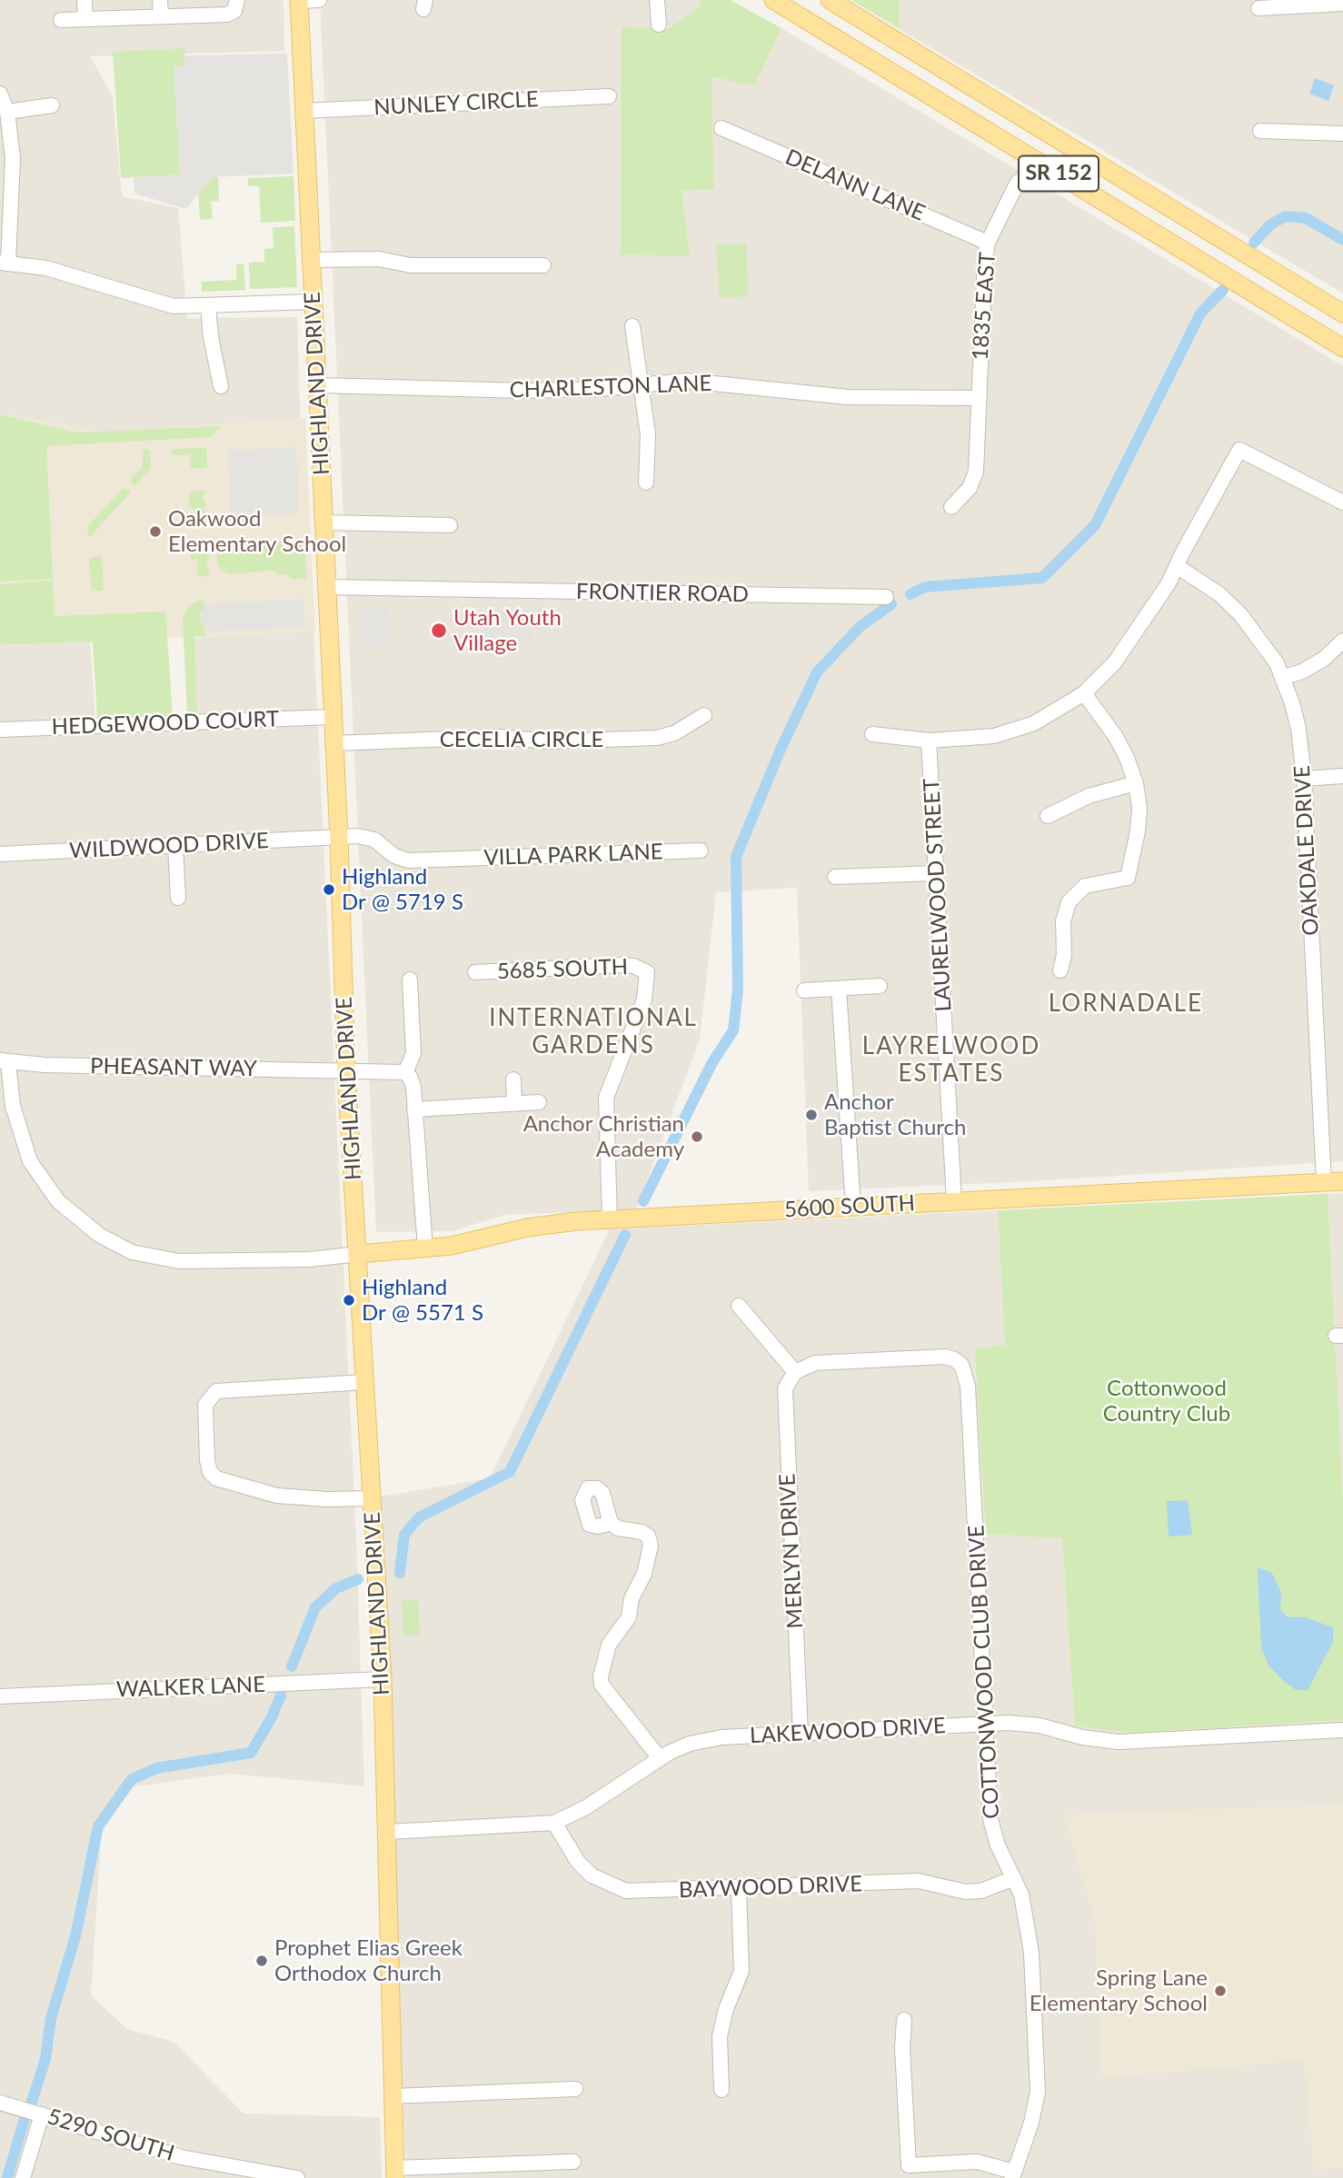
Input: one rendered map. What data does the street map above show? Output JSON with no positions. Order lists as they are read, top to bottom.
{
  "streets": {
    "main road": ["SR 152", "HIGHLAND DRIVE", "5600 SOUTH"],
    "street": [
      "NUNLEY CIRCLE",
      "DELANN LANE",
      "1835 EAST",
      "CHARLESTON LANE",
      "FRONTIER ROAD",
      "HEDGEWOOD COURT",
      "CECELIA CIRCLE",
      "WILDWOOD DRIVE",
      "OAKDALE DRIVE",
      "VILLA PARK LANE",
      "LAURELWOOD STREET",
      "5685 SOUTH",
      "PHEASANT WAY",
      "MERLYN DRIVE",
      "COTTONWOOD CLUB DRIVE",
      "WALKER LANE",
      "LAKEWOOD DRIVE",
      "BAYWOOD DRIVE",
      "5290 SOUTH"
    ]
  },
  "crossings": [
    ["NUNLEY CIRCLE", "HIGHLAND DRIVE"],
    ["DELANN LANE", "1835 EAST"],
    ["1835 EAST", "CHARLESTON LANE"],
    ["HIGHLAND DRIVE", "CHARLESTON LANE"],
    ["HIGHLAND DRIVE", "FRONTIER ROAD"],
    ["HIGHLAND DRIVE", "HEDGEWOOD COURT"],
    ["HIGHLAND DRIVE", "CECELIA CIRCLE"],
    ["HIGHLAND DRIVE", "WILDWOOD DRIVE"],
    ["HIGHLAND DRIVE", "VILLA PARK LANE"],
    ["HIGHLAND DRIVE", "PHEASANT WAY"],
    ["HIGHLAND DRIVE", "5600 SOUTH"],
    ["HIGHLAND DRIVE", "WALKER LANE"],
    ["HIGHLAND DRIVE", "LAKEWOOD DRIVE"],
    ["WILDWOOD DRIVE", "VILLA PARK LANE"],
    ["OAKDALE DRIVE", "5600 SOUTH"],
    ["LAURELWOOD STREET", "5600 SOUTH"],
    ["5685 SOUTH", "5600 SOUTH"],
    ["MERLYN DRIVE", "COTTONWOOD CLUB DRIVE"],
    ["MERLYN DRIVE", "LAKEWOOD DRIVE"],
    ["COTTONWOOD CLUB DRIVE", "LAKEWOOD DRIVE"],
    ["COTTONWOOD CLUB DRIVE", "BAYWOOD DRIVE"],
    ["LAKEWOOD DRIVE", "BAYWOOD DRIVE"]
  ],
  "districts": ["LORNADALE", "INTERNATIONAL GARDENS", "LAYRELWOOD ESTATES"],
  "parks": ["Cottonwood Country Club"],
  "places": [
    "Oakwood Elementary School",
    "Utah Youth Village",
    "Highland Dr @ 5719 S",
    "Anchor Baptist Church",
    "Anchor Christian Academy",
    "Highland Dr @ 5571 S",
    "Prophet Elias Greek Orthodox Church",
    "Spring Lane Elementary School"
  ]
}
